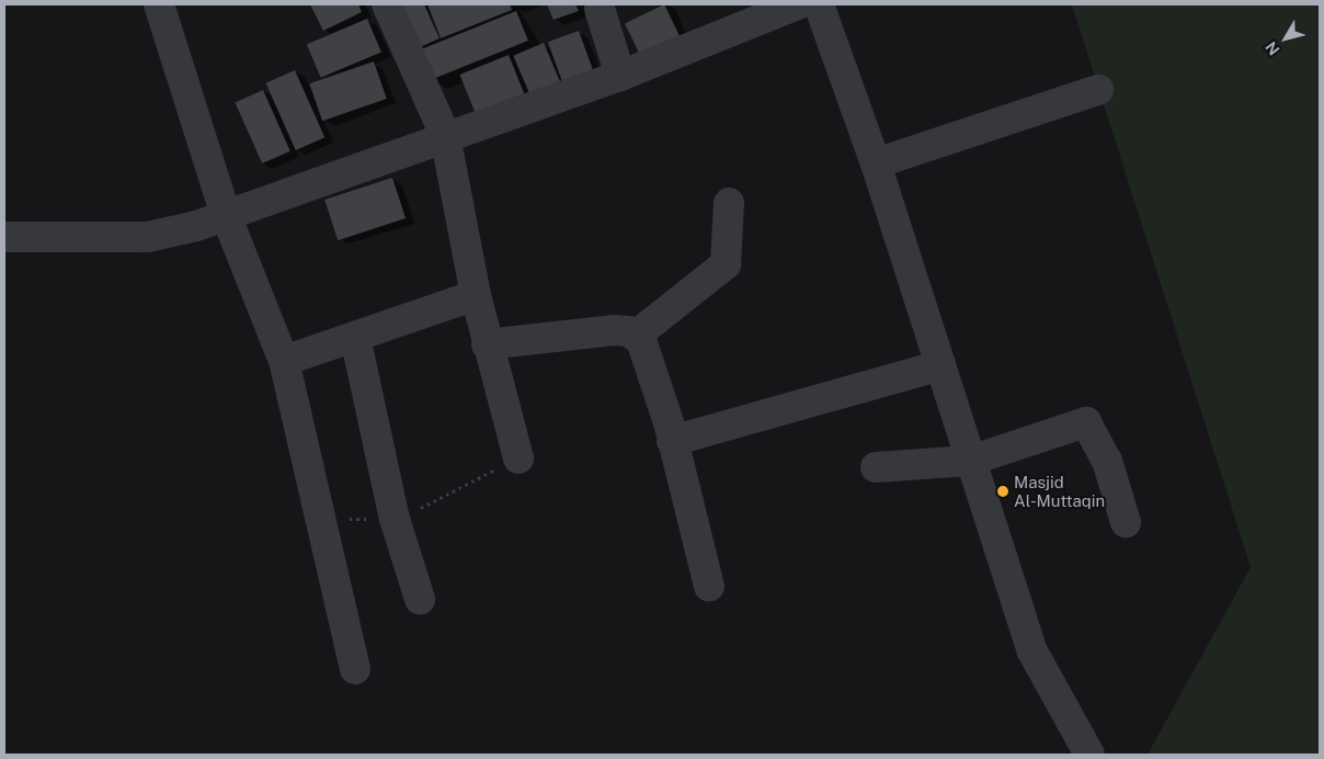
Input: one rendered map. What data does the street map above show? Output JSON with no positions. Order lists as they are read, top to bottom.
{
  "places": ["Masjid Al-Muttaqin"],
  "north": "bottom left"
}
